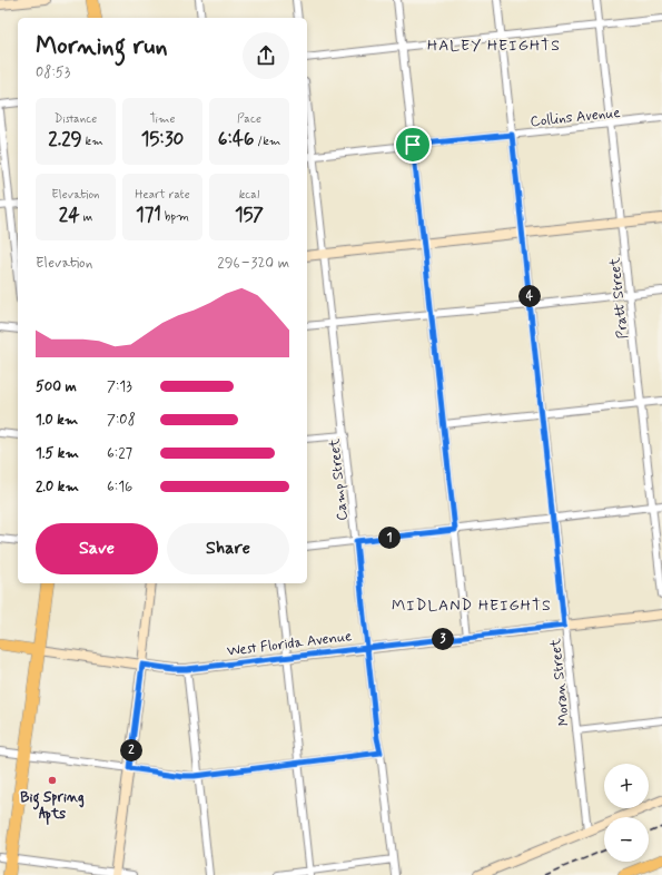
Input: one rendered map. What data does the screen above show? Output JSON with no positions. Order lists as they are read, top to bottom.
{
  "streets": {
    "main road": ["West Florida Avenue"],
    "street": [
      "Collins Avenue",
      "Pratt Street",
      "Camp Street",
      "Moran Street"
    ]
  },
  "crossings": [
    ["Collins Avenue", "Pratt Street"],
    ["Collins Avenue", "Camp Street"],
    ["Collins Avenue", "Moran Street"],
    ["Camp Street", "West Florida Avenue"],
    ["West Florida Avenue", "Moran Street"]
  ],
  "districts": ["HALEY HEIGHTS", "MIDLAND HEIGHTS"],
  "places": ["Big Spring Apts"],
  "page": {
    "heading": ["Morning run", "08:53"],
    "stats": [
      ["Distance", "2.29 km"],
      ["Time", "15:30"],
      ["Pace", "6:46 /km"],
      ["Elevation", "24 m"],
      ["Heart rate", "171 bpm"],
      ["kcal", "157"]
    ],
    "chart": ["Elevation", "296–320 m"],
    "pins": [
      "4",
      "1",
      "3",
      "2"
    ],
    "list": [
      {
        "name": "500 m",
        "note": "7:13"
      },
      {
        "name": "1.0 km",
        "note": "7:08"
      },
      {
        "name": "1.5 km",
        "note": "6:27"
      },
      {
        "name": "2.0 km",
        "note": "6:16"
      }
    ],
    "buttons": ["Save", "Share"],
    "map_buttons": ["+", "−"]
  }
}
